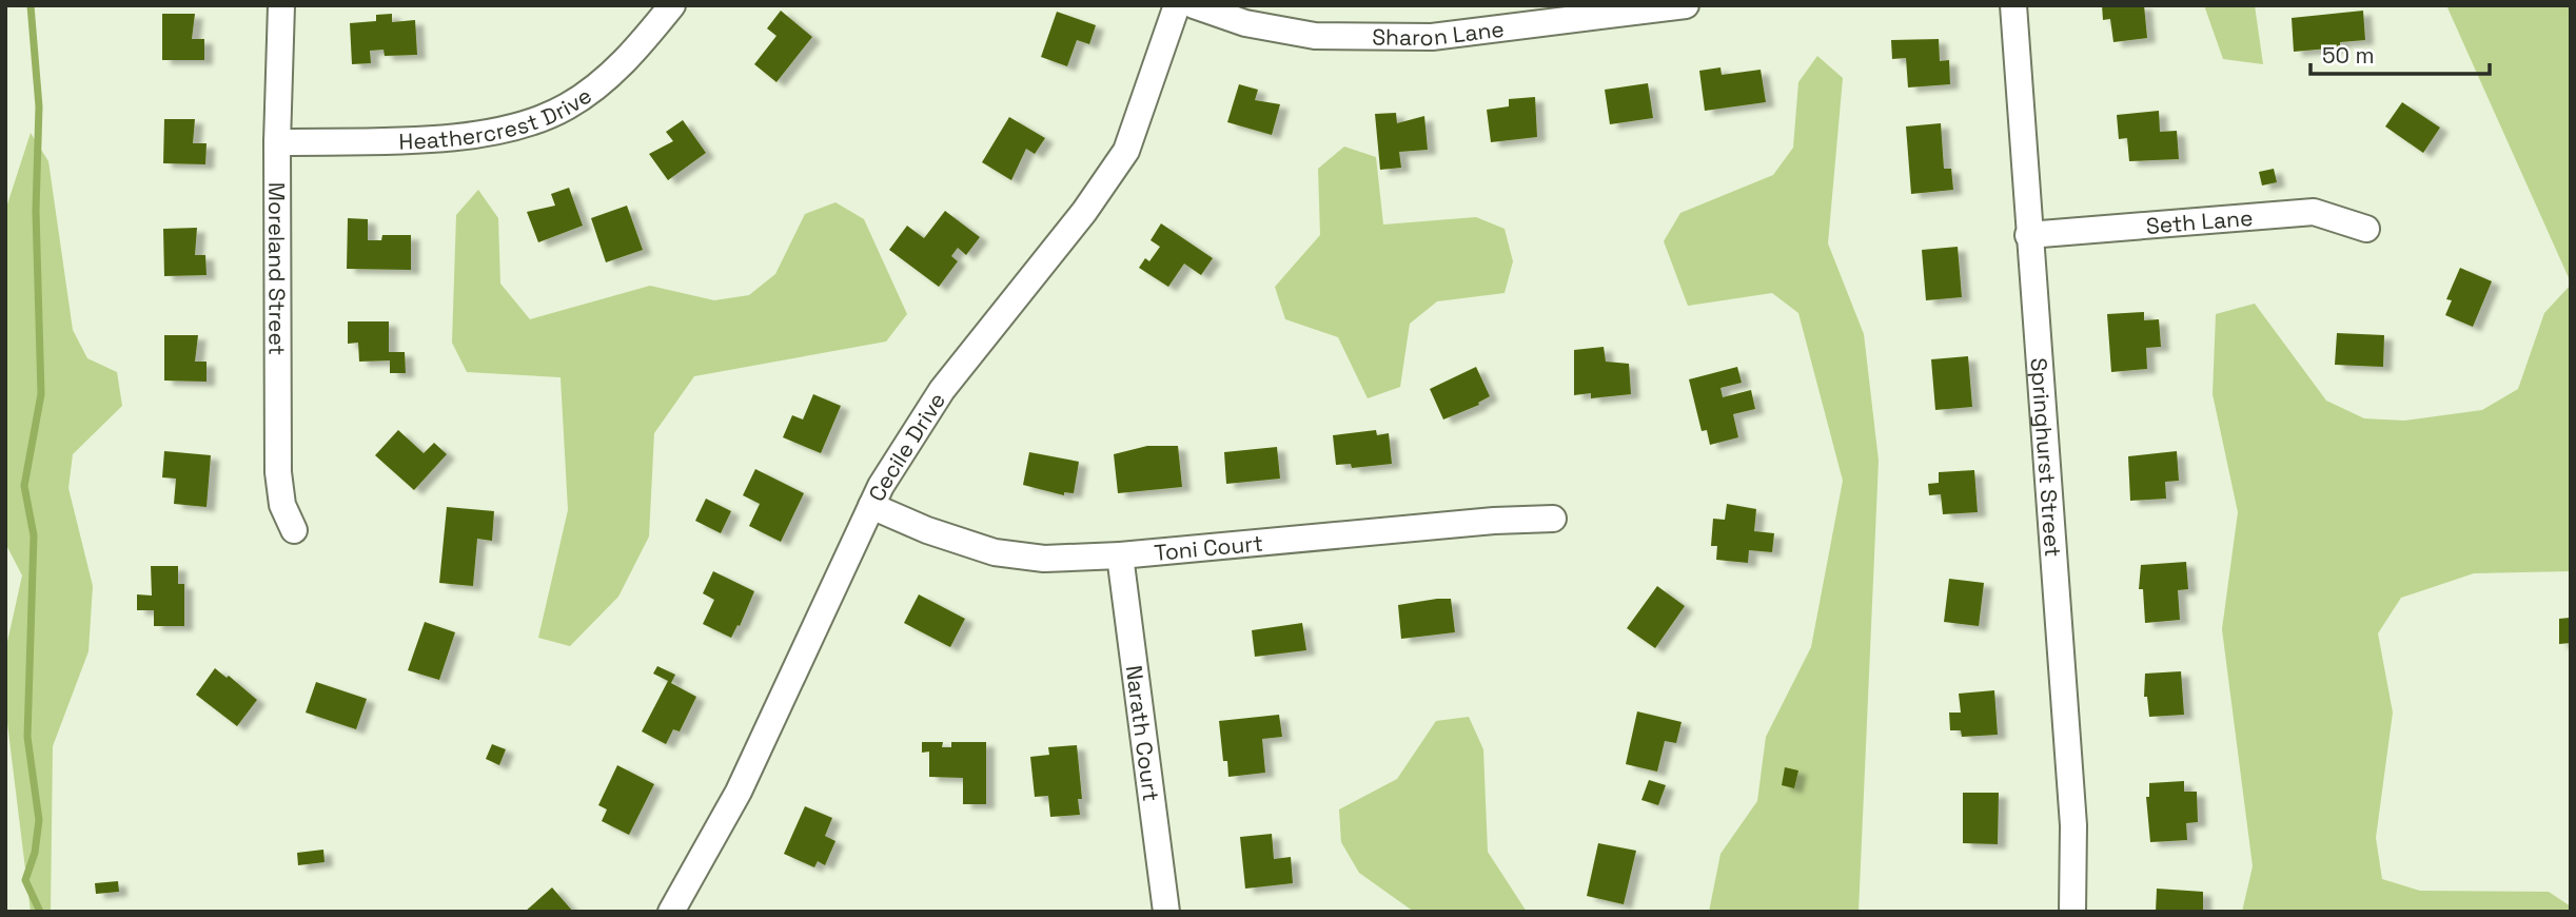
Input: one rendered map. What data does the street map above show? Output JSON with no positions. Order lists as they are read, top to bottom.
{
  "streets": {
    "street": [
      "Sharon Lane",
      "Heathercrest Drive",
      "Seth Lane",
      "Moreland Street",
      "Cecile Drive",
      "Springhurst Street",
      "Toni Court",
      "Narath Court"
    ]
  },
  "crossings": [
    ["Heathercrest Drive", "Moreland Street"],
    ["Seth Lane", "Springhurst Street"],
    ["Cecile Drive", "Toni Court"],
    ["Toni Court", "Narath Court"]
  ],
  "scale_bar": "50 m"
}
